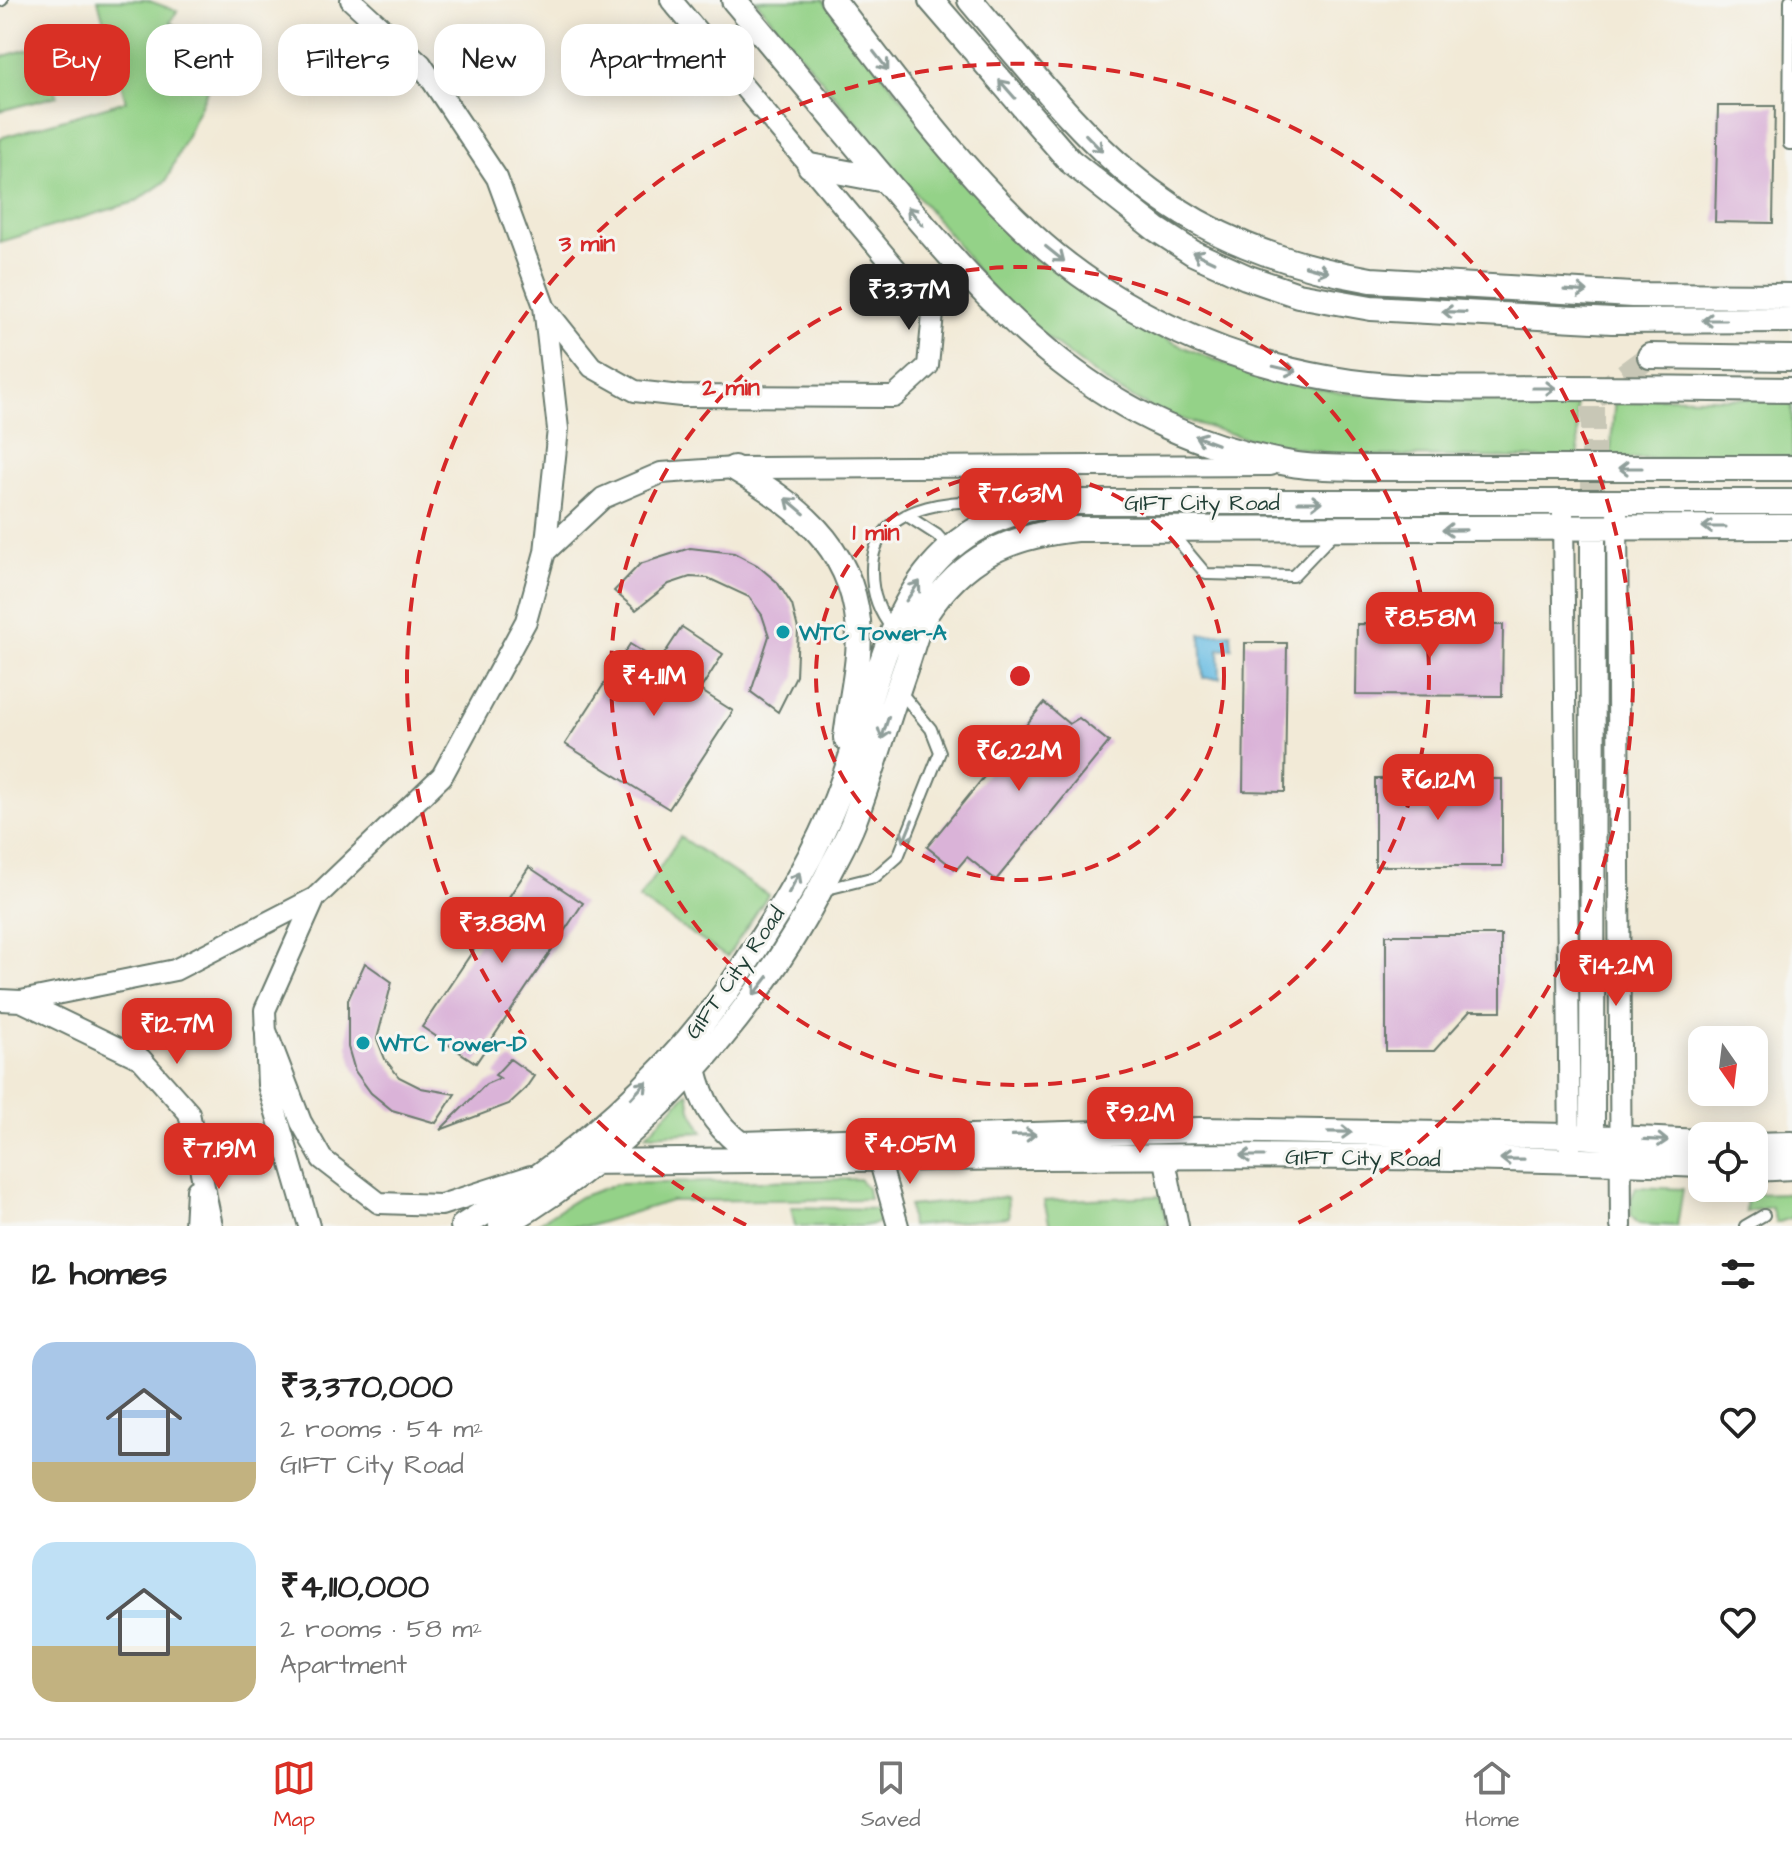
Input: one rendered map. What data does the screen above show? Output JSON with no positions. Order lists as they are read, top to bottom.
{
  "streets": {
    "street": ["GIFT City Road"]
  },
  "places": ["WTC Tower-A", "WTC Tower-D"],
  "north": "bottom",
  "page": {
    "chip": [
      "Buy",
      "Rent",
      "Filters",
      "New",
      "Apartment"
    ],
    "price": [
      "₹3.37M",
      "₹7.63M",
      "₹8.58M",
      "₹4.11M",
      "₹6.22M",
      "₹6.12M",
      "₹3.88M",
      "₹14.2M",
      "₹12.7M",
      "₹9.2M",
      "₹4.05M",
      "₹7.19M"
    ],
    "heading": "12 homes",
    "list": [
      {
        "name": "₹3,370,000",
        "note": "2 rooms · 54 m² · GIFT City Road"
      },
      {
        "name": "₹4,110,000",
        "note": "2 rooms · 58 m² · Apartment"
      }
    ],
    "tabs": ["Map", "Saved", "Home"]
  },
  "rings": ["3 min", "2 min", "1 min"]
}
